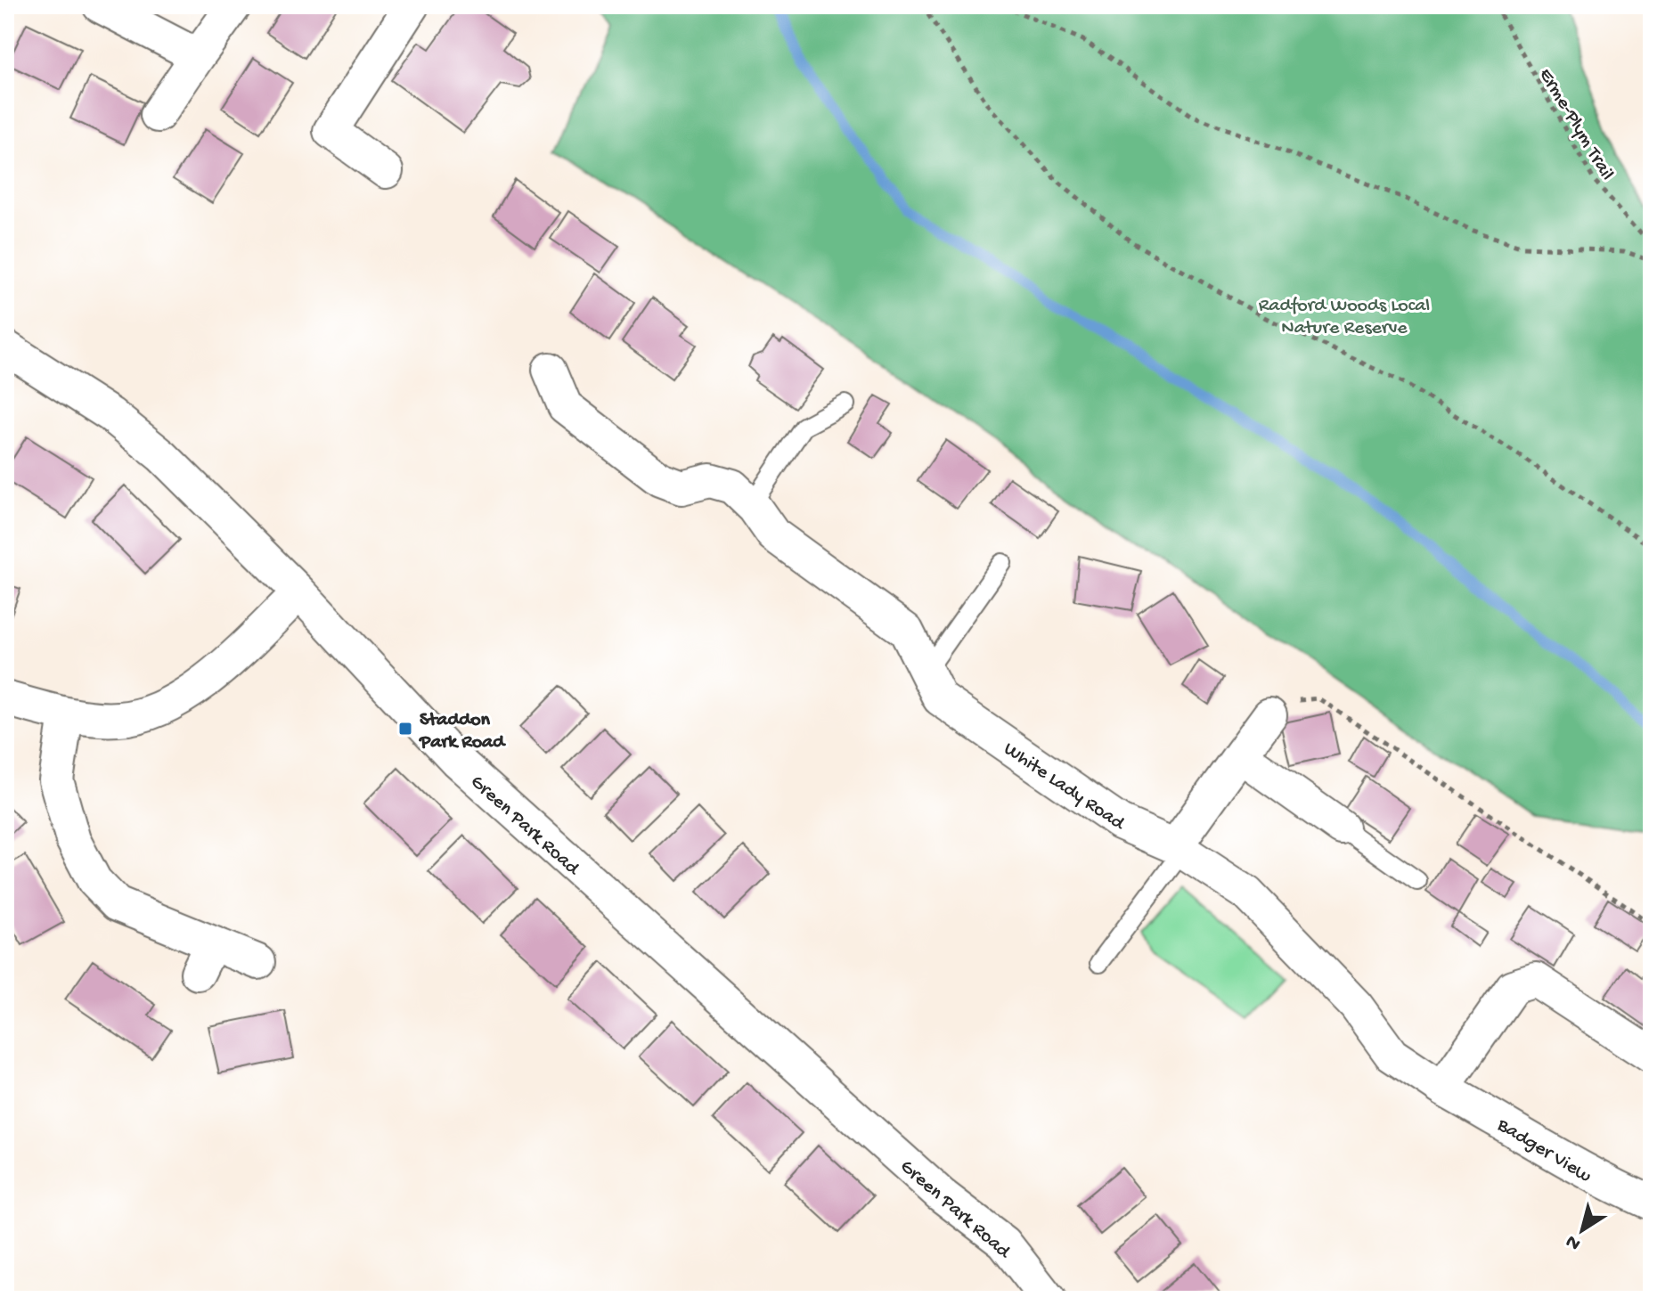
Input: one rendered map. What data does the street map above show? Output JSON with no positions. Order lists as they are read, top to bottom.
{
  "streets": {
    "street": ["White Lady Road", "Green Park Road", "Badger View"],
    "path": ["Erme-Plym Trail"]
  },
  "crossings": [
    ["White Lady Road", "Badger View"]
  ],
  "parks": ["Radford Woods Local Nature Reserve"],
  "places": {
    "transit": ["Staddon Park Road"]
  },
  "north": "bottom left"
}
